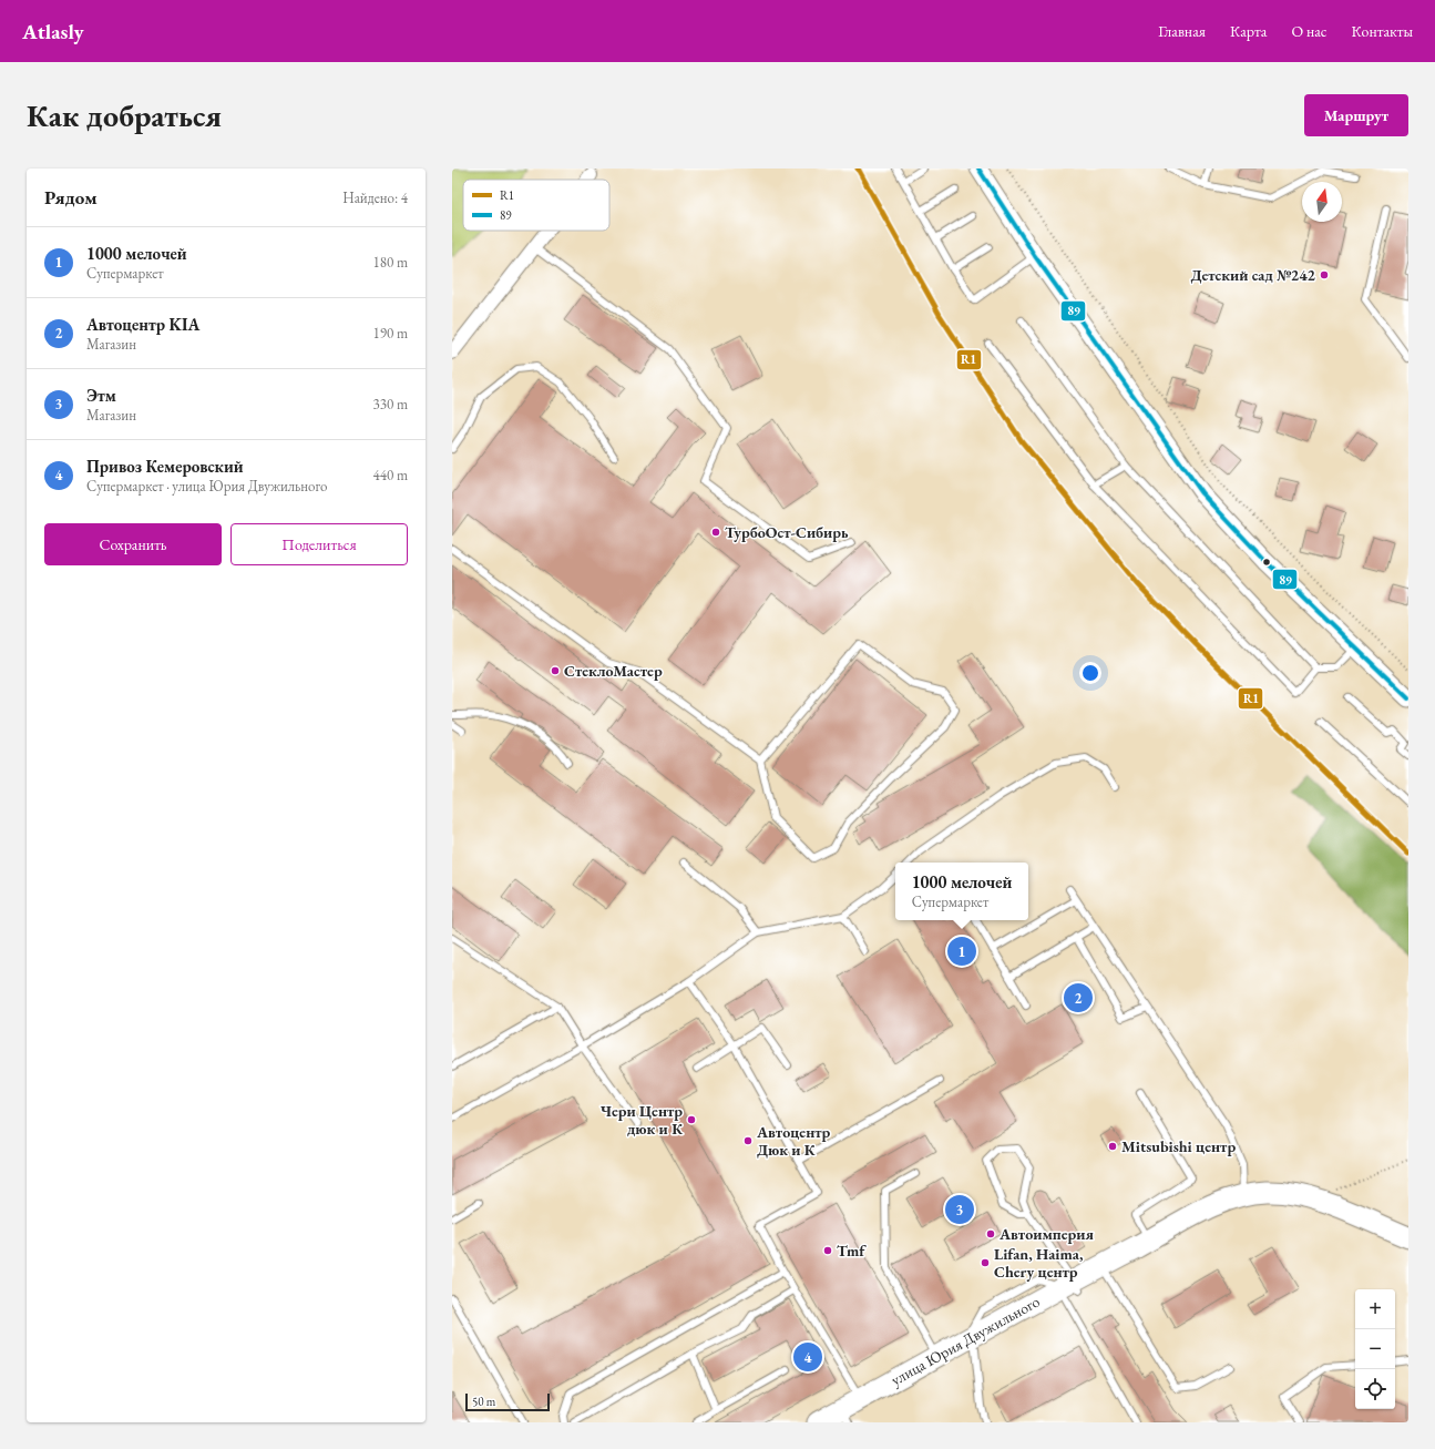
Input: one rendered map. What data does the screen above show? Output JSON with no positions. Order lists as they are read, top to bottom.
{
  "streets": {
    "main road": ["улица Юрия Двужильного"]
  },
  "places": [
    "Детский сад №242",
    "ТурбоОст-Сибирь",
    "СтеклоМастер",
    "Чери Центр дюк и К",
    "Автоцентр Дюк и К",
    "Mitsubishi центр",
    "Автоимперия",
    "Tmf",
    "Lifan, Haima, Chery центр"
  ],
  "lines": ["transit line R1", "transit line 89"],
  "legend": ["R1", "89"],
  "scale_bar": "50 m",
  "north": "top",
  "page": {
    "header": "Atlasly",
    "nav": [
      "Главная",
      "Карта",
      "О нас",
      "Контакты"
    ],
    "buttons": [
      "Маршрут",
      ["Сохранить", "Поделиться"]
    ],
    "title": "Как добраться",
    "heading": ["Рядом", "Найдено: 4"],
    "list": [
      {
        "mark": "1",
        "name": "1000 мелочей",
        "note": "Супермаркет",
        "value": "180 m"
      },
      {
        "mark": "2",
        "name": "Автоцентр KIA",
        "note": "Магазин",
        "value": "190 m"
      },
      {
        "mark": "3",
        "name": "Этм",
        "note": "Магазин",
        "value": "330 m"
      },
      {
        "mark": "4",
        "name": "Привоз Кемеровский",
        "note": "Супермаркет · улица Юрия Двужильного",
        "value": "440 m"
      }
    ],
    "popup": ["1000 мелочей", "Супермаркет"],
    "pins": [
      "1",
      "2",
      "3",
      "4"
    ],
    "map_buttons": ["+", "−"],
    "scale": "50 m"
  }
}
